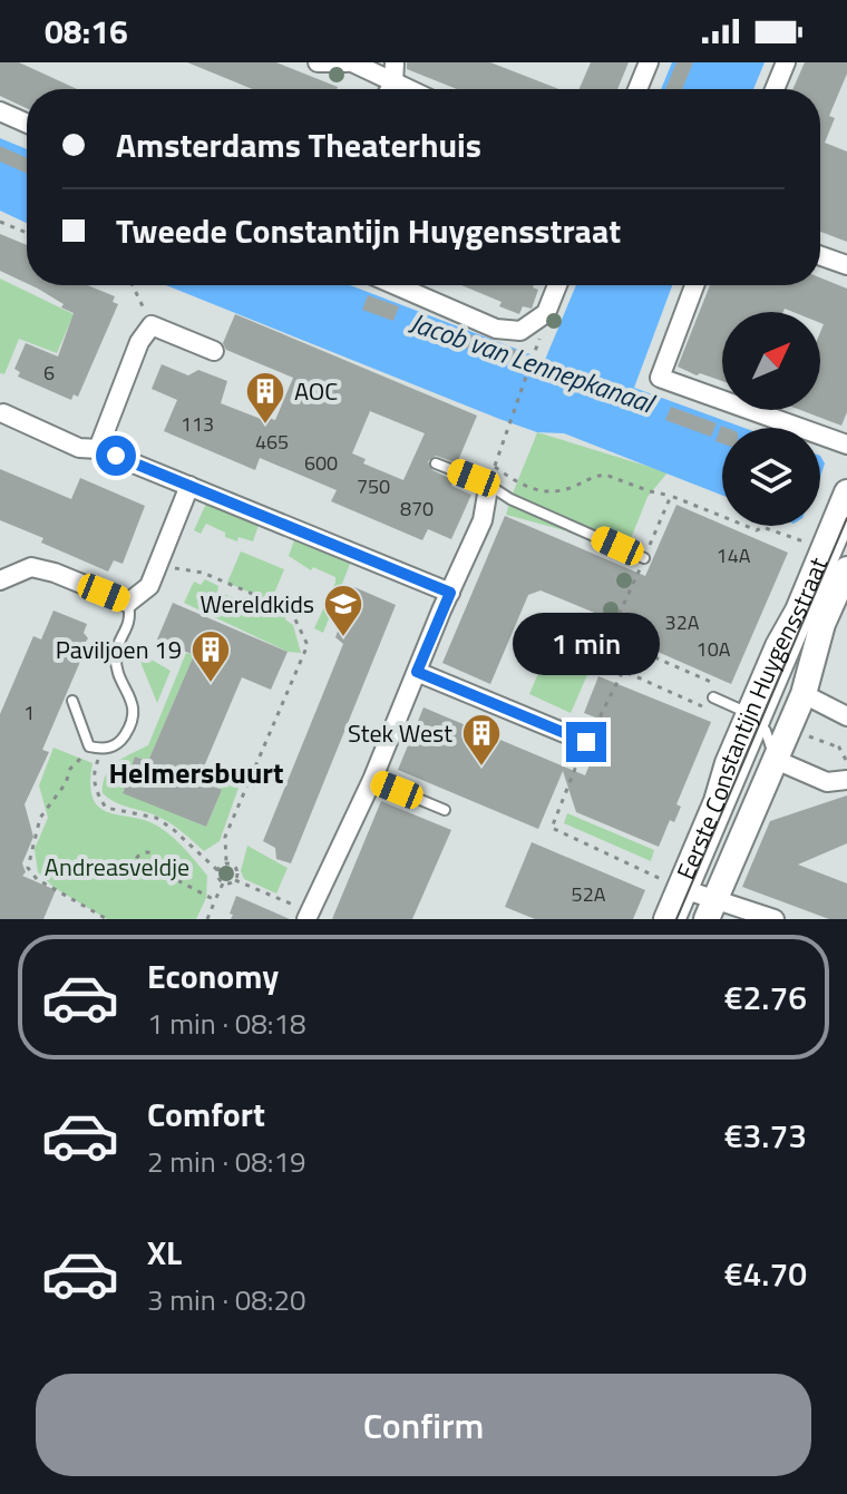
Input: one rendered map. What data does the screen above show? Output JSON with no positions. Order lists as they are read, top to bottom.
{
  "streets": {
    "street": ["Eerste Constantijn Huygensstraat"]
  },
  "districts": ["Helmersbuurt"],
  "water": ["Jacob van Lennepkanaal"],
  "parks": ["Andreasveldje"],
  "places": {
    "building": ["AOC", "Paviljoen 19", "Stek West"],
    "school or university": ["Wereldkids"]
  },
  "house_numbers": [
    "6",
    "113",
    "465",
    "600",
    "750",
    "870",
    "14A",
    "32A",
    "10A",
    "1",
    "52A"
  ],
  "north": "top right",
  "page": {
    "status": "08:16",
    "banner": ["Amsterdams Theaterhuis", "Tweede Constantijn Huygensstraat"],
    "bubble": "1 min",
    "list": [
      {
        "name": "Economy",
        "note": "1 min · 08:18",
        "value": "€2.76"
      },
      {
        "name": "Comfort",
        "note": "2 min · 08:19",
        "value": "€3.73"
      },
      {
        "name": "XL",
        "note": "3 min · 08:20",
        "value": "€4.70"
      }
    ],
    "buttons": "Confirm"
  }
}
